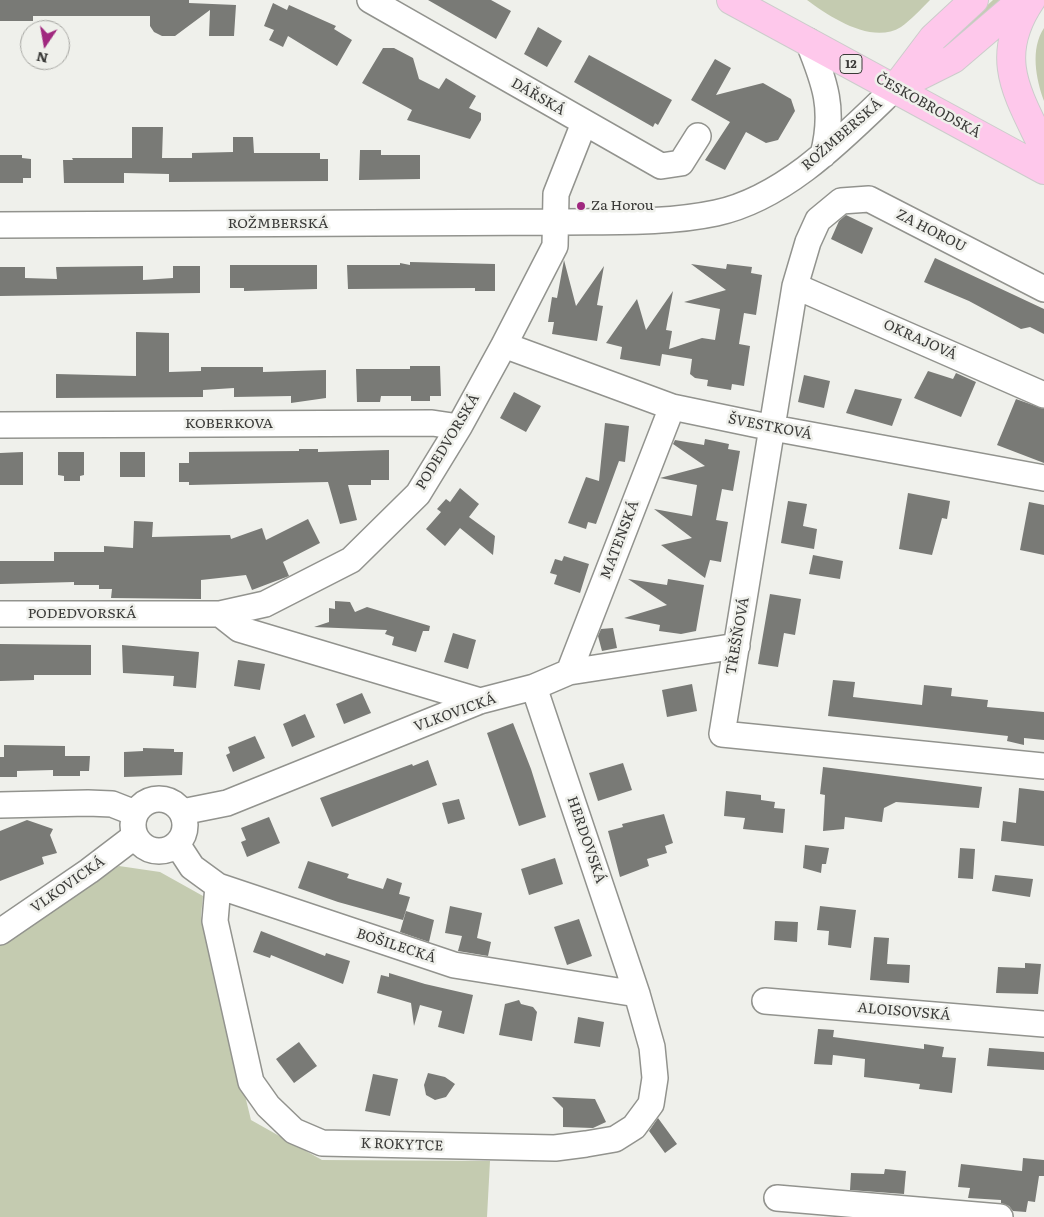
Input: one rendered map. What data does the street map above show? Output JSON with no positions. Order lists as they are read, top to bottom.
{
  "streets": {
    "main road": ["12", "ČESKOBRODSKÁ"],
    "street": [
      "DÁŘSKÁ",
      "ROŽMBERSKÁ",
      "ZA HOROU",
      "OKRAJOVÁ",
      "KOBERKOVA",
      "ŠVESTKOVÁ",
      "PODEDVORSKÁ",
      "MATENSKÁ",
      "TŘEŠŇOVÁ",
      "VLKOVICKÁ",
      "HERDOVSKÁ",
      "BOŠILECKÁ",
      "ALOISOVSKÁ",
      "K ROKYTCE"
    ]
  },
  "crossings": [
    ["ČESKOBRODSKÁ", "ROŽMBERSKÁ"],
    ["ROŽMBERSKÁ", "PODEDVORSKÁ"],
    ["ZA HOROU", "TŘEŠŇOVÁ"],
    ["OKRAJOVÁ", "TŘEŠŇOVÁ"],
    ["KOBERKOVA", "PODEDVORSKÁ"],
    ["ŠVESTKOVÁ", "PODEDVORSKÁ"],
    ["ŠVESTKOVÁ", "MATENSKÁ"],
    ["ŠVESTKOVÁ", "TŘEŠŇOVÁ"],
    ["MATENSKÁ", "VLKOVICKÁ"],
    ["TŘEŠŇOVÁ", "VLKOVICKÁ"],
    ["VLKOVICKÁ", "HERDOVSKÁ"],
    ["VLKOVICKÁ", "BOŠILECKÁ"],
    ["HERDOVSKÁ", "BOŠILECKÁ"],
    ["HERDOVSKÁ", "K ROKYTCE"],
    ["BOŠILECKÁ", "K ROKYTCE"]
  ],
  "places": ["Za Horou"],
  "north": "bottom"
}
